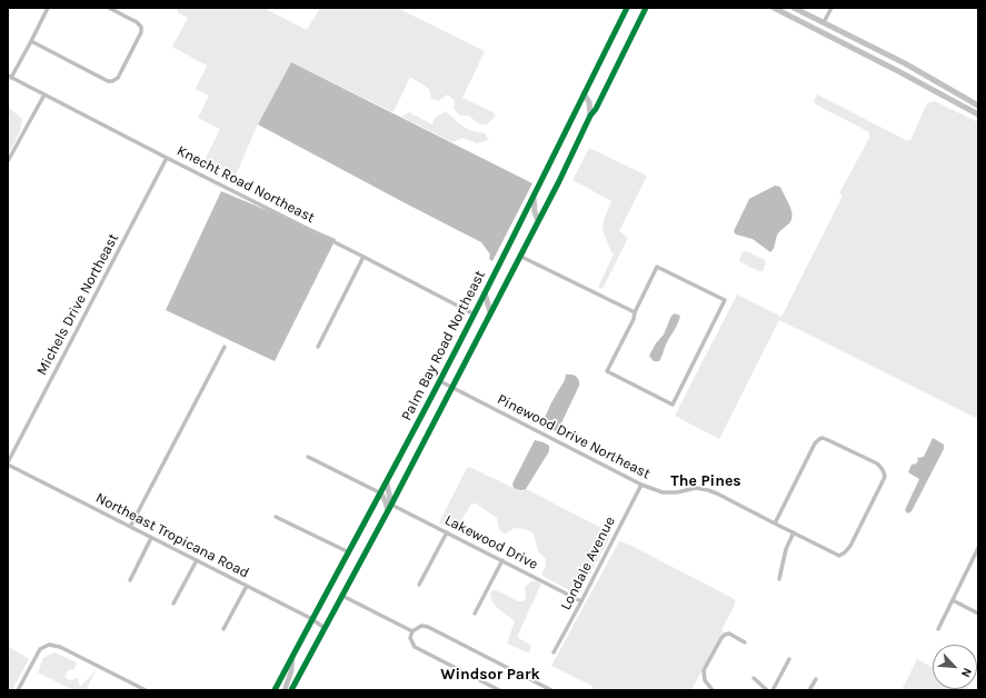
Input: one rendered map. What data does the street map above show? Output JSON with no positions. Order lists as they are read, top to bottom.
{
  "streets": {
    "main road": ["Palm Bay Road Northeast"],
    "street": [
      "Knecht Road Northeast",
      "Michels Drive Northeast",
      "Pinewood Drive Northeast",
      "Northeast Tropicana Road",
      "Lakewood Drive",
      "Londale Avenue"
    ]
  },
  "crossings": [
    ["Knecht Road Northeast", "Michels Drive Northeast"],
    ["Knecht Road Northeast", "Palm Bay Road Northeast"],
    ["Michels Drive Northeast", "Northeast Tropicana Road"],
    ["Palm Bay Road Northeast", "Pinewood Drive Northeast"],
    ["Palm Bay Road Northeast", "Northeast Tropicana Road"],
    ["Palm Bay Road Northeast", "Lakewood Drive"],
    ["Pinewood Drive Northeast", "Londale Avenue"],
    ["Lakewood Drive", "Londale Avenue"]
  ],
  "districts": ["The Pines", "Windsor Park"],
  "north": "bottom right"
}
